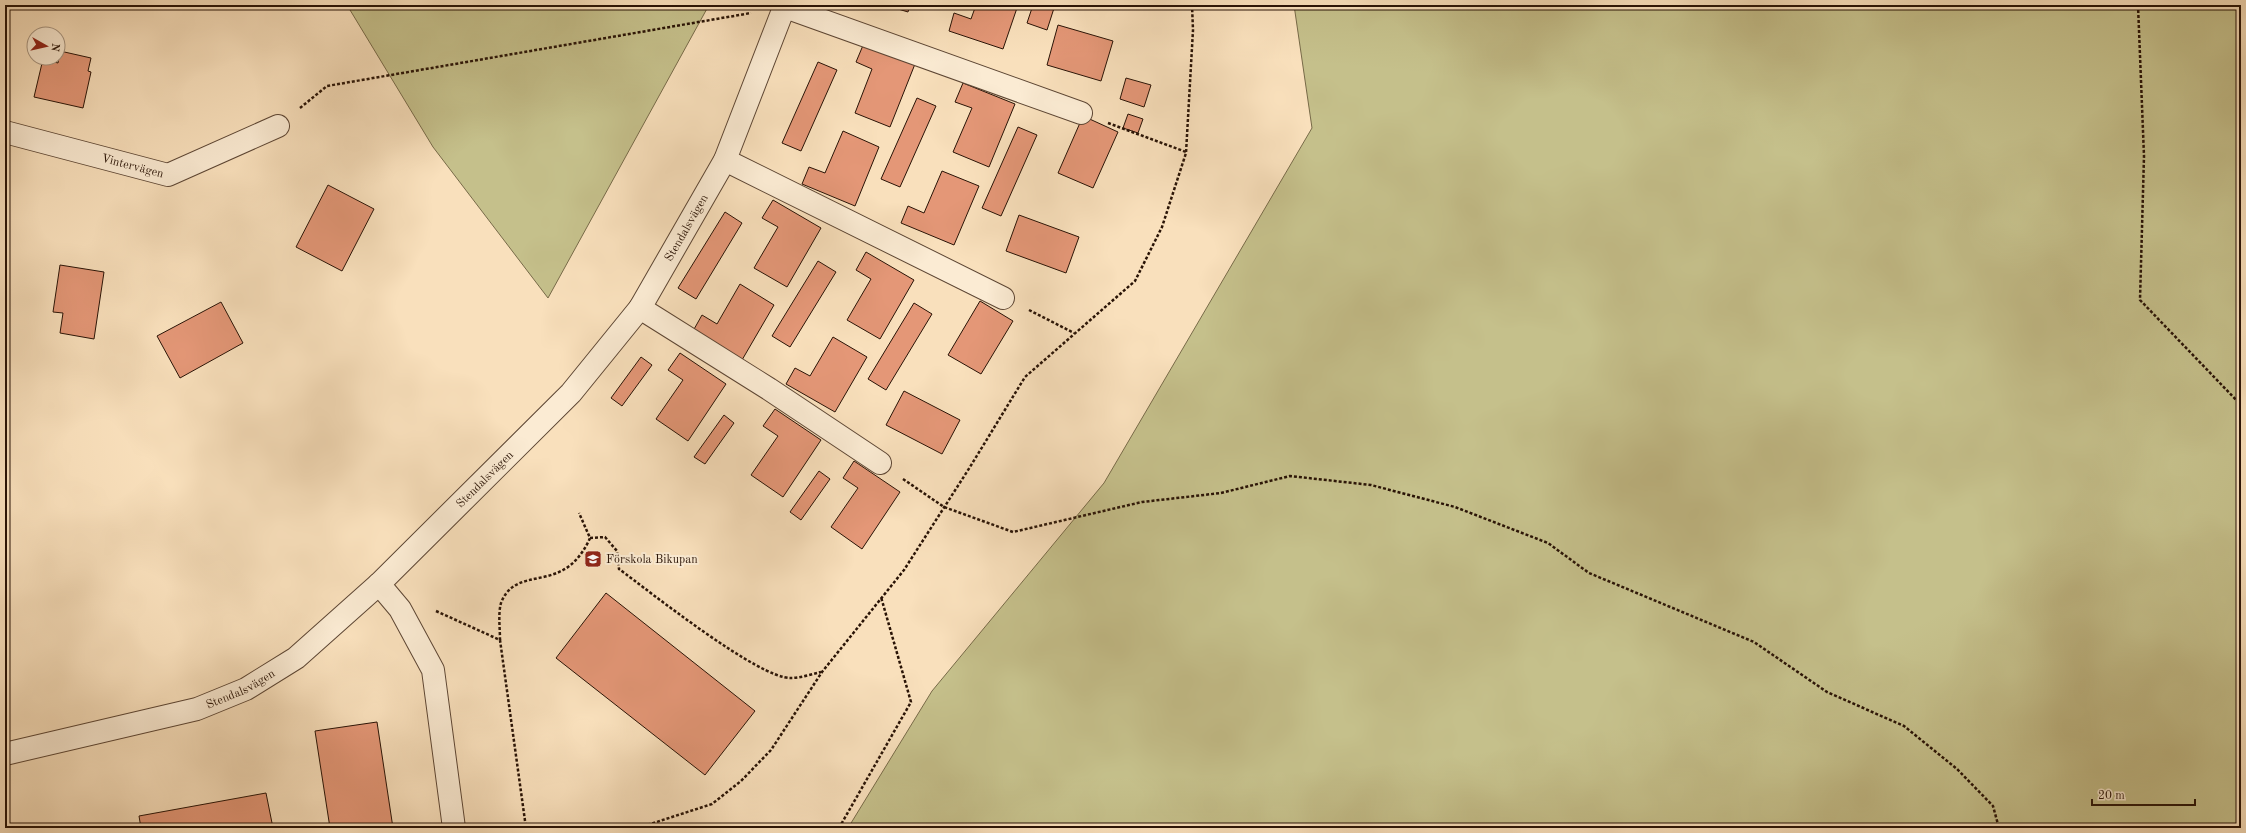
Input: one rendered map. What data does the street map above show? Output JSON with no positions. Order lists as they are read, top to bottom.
{
  "streets": {
    "street": ["Vintervägen", "Stendalsvägen"]
  },
  "places": {
    "school or university": ["Förskola Bikupan"]
  },
  "scale_bar": "20 m",
  "north": "right"
}
